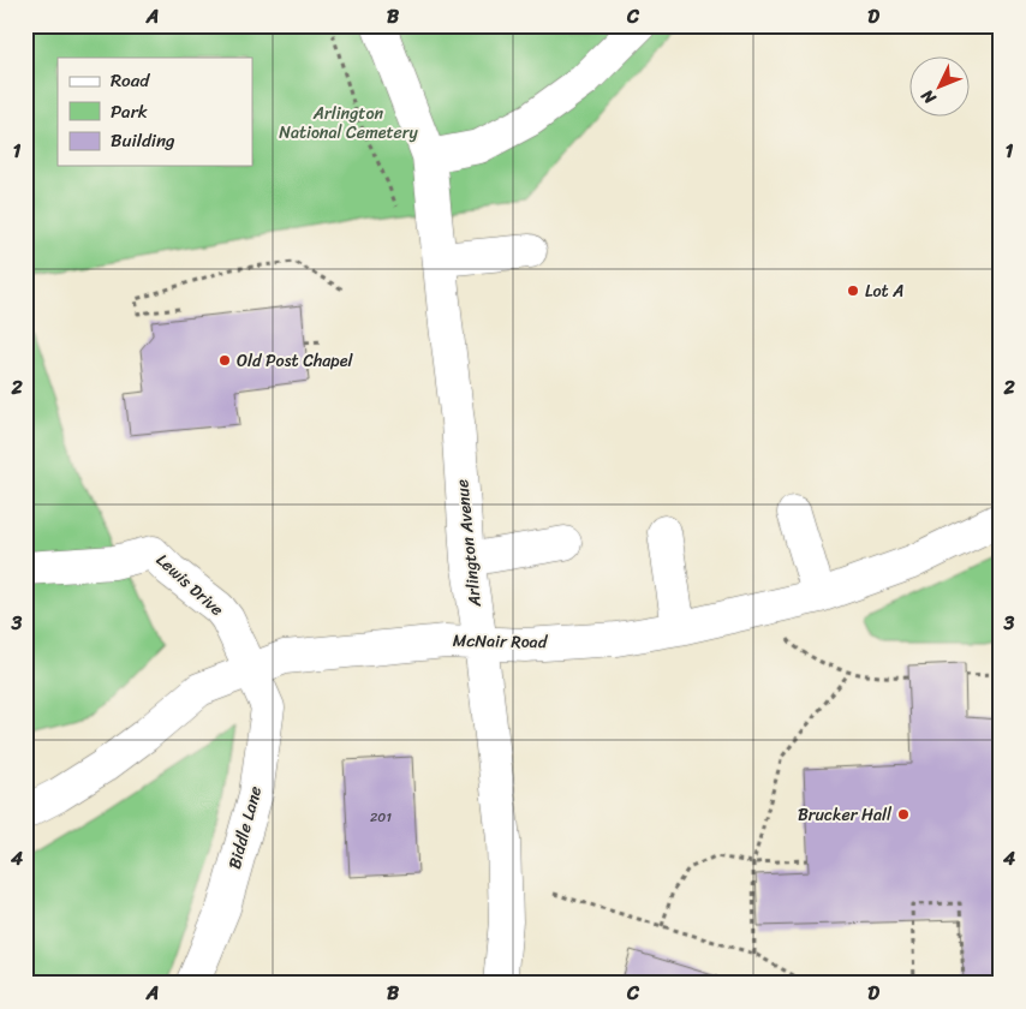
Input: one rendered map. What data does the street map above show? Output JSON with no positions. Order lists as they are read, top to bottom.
{
  "streets": {
    "street": [
      "Arlington Avenue",
      "Lewis Drive",
      "McNair Road",
      "Biddle Lane"
    ]
  },
  "crossings": [
    ["Arlington Avenue", "McNair Road"],
    ["Lewis Drive", "McNair Road"],
    ["Lewis Drive", "Biddle Lane"],
    ["McNair Road", "Biddle Lane"]
  ],
  "parks": ["Arlington National Cemetery"],
  "places": ["Lot A", "Old Post Chapel", "Brucker Hall"],
  "house_numbers": ["201"],
  "legend": ["Road", "Park", "Building"],
  "north": "bottom left",
  "grid": {
    "columns": [
      "A",
      "B",
      "C",
      "D"
    ],
    "rows": [
      "1",
      "2",
      "3",
      "4"
    ]
  }
}
